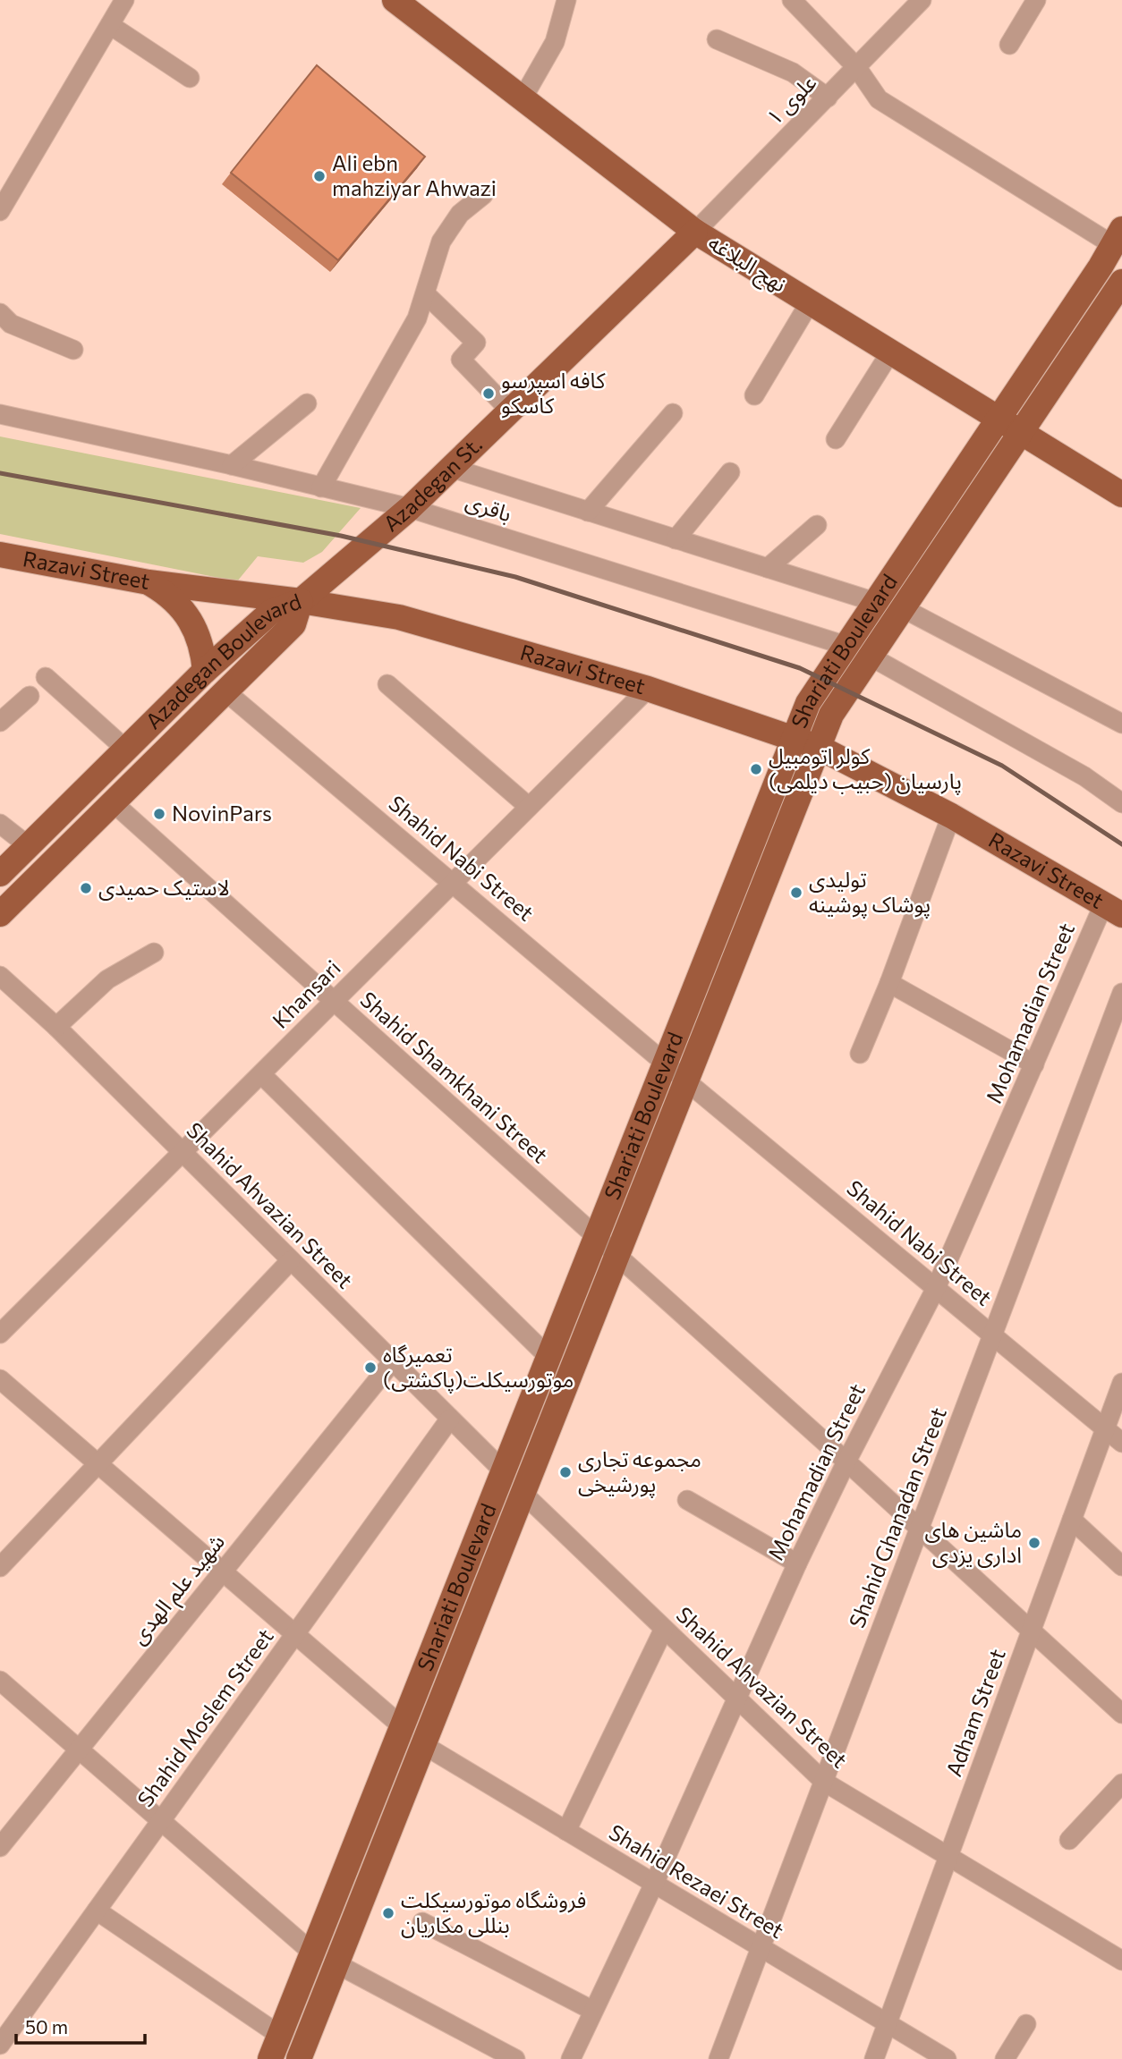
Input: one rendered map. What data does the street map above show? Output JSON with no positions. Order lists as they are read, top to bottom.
{
  "streets": {
    "main road": [
      "نهج البلاغه",
      "Azadegan St.",
      "Razavi Street",
      "Shariati Boulevard",
      "Azadegan Boulevard"
    ],
    "street": [
      "علوی ۱",
      "باقری",
      "Shahid Nabi Street",
      "Khansari",
      "Mohamadian Street",
      "Shahid Shamkhani Street",
      "Shahid Ahvazian Street",
      "Shahid Ghanadan Street",
      "شهید علم الهدی",
      "Adham Street",
      "Shahid Moslem Street",
      "Shahid Rezaei Street"
    ]
  },
  "crossings": [
    ["علوی ۱", "نهج البلاغه"],
    ["علوی ۱", "Azadegan St."],
    ["نهج البلاغه", "Azadegan St."],
    ["نهج البلاغه", "Shariati Boulevard"],
    ["Azadegan St.", "باقری"],
    ["Azadegan St.", "Razavi Street"],
    ["Azadegan St.", "Azadegan Boulevard"],
    ["باقری", "Shariati Boulevard"],
    ["Razavi Street", "Shariati Boulevard"],
    ["Razavi Street", "Azadegan Boulevard"],
    ["Razavi Street", "Khansari"],
    ["Razavi Street", "Mohamadian Street"],
    ["Shariati Boulevard", "Shahid Nabi Street"],
    ["Shariati Boulevard", "Shahid Shamkhani Street"],
    ["Shariati Boulevard", "Shahid Ahvazian Street"],
    ["Shariati Boulevard", "Shahid Rezaei Street"],
    ["Azadegan Boulevard", "Shahid Nabi Street"],
    ["Azadegan Boulevard", "Shahid Shamkhani Street"],
    ["Shahid Nabi Street", "Khansari"],
    ["Shahid Nabi Street", "Mohamadian Street"],
    ["Shahid Nabi Street", "Shahid Ghanadan Street"],
    ["Shahid Nabi Street", "Adham Street"],
    ["Khansari", "Shahid Shamkhani Street"],
    ["Khansari", "Shahid Ahvazian Street"],
    ["Mohamadian Street", "Shahid Ahvazian Street"],
    ["Mohamadian Street", "Shahid Rezaei Street"],
    ["Shahid Ahvazian Street", "Shahid Ghanadan Street"],
    ["Shahid Ahvazian Street", "شهید علم الهدی"],
    ["Shahid Ahvazian Street", "Adham Street"],
    ["Shahid Ahvazian Street", "Shahid Moslem Street"],
    ["Shahid Ghanadan Street", "Shahid Rezaei Street"],
    ["Adham Street", "Shahid Rezaei Street"]
  ],
  "places": [
    "Ali ebn mahziyar Ahwazi",
    "کافه اسپرسو کاسکو",
    "کولر اتومبیل پارسیان (حبیب دیلمی)",
    "NovinPars",
    "لاستیک حمیدی",
    "تولیدی پوشاک پوشینه",
    "تعمیرگاه موتورسیکلت(پاکشتی)",
    "مجموعه تجاری پورشیخی",
    "ماشین های اداری یزدی",
    "فروشگاه موتورسیکلت بنللی مکاریان"
  ],
  "scale_bar": "50 m"
}
